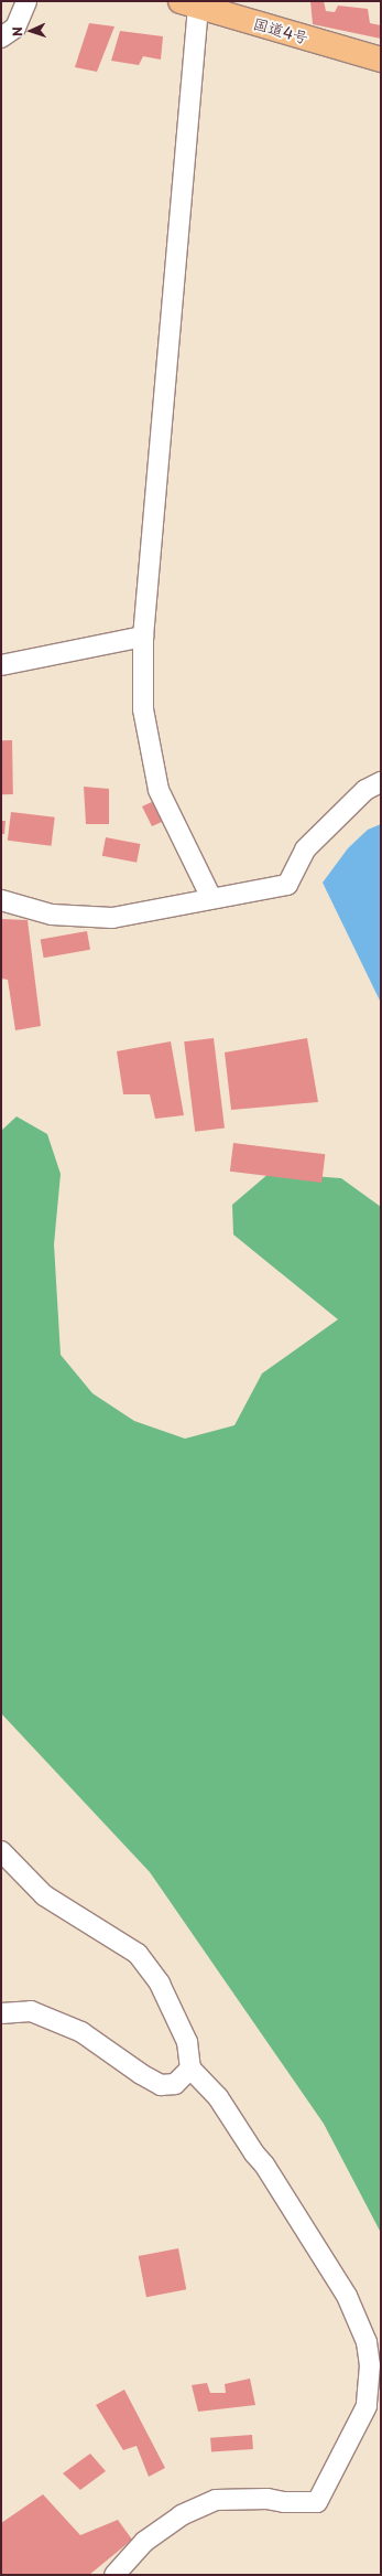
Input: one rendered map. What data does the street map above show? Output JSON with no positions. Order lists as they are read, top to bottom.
{
  "streets": {
    "highway": ["国道4号"]
  },
  "north": "left"
}
